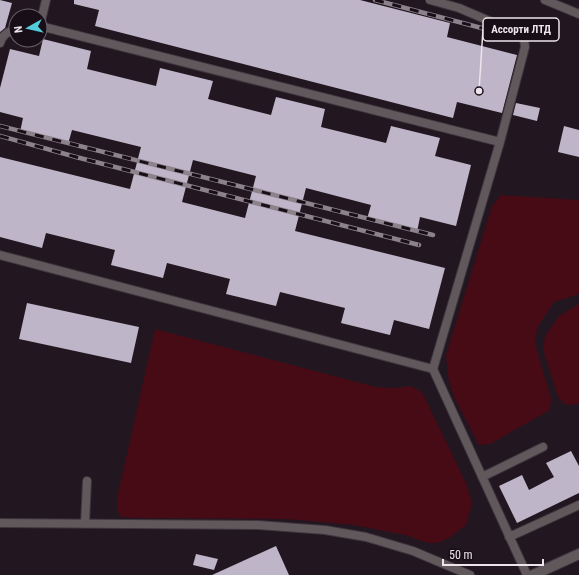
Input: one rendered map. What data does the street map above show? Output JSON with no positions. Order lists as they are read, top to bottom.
{
  "places": ["Ассорти ЛТД"],
  "scale_bar": "50 m",
  "north": "left"
}
